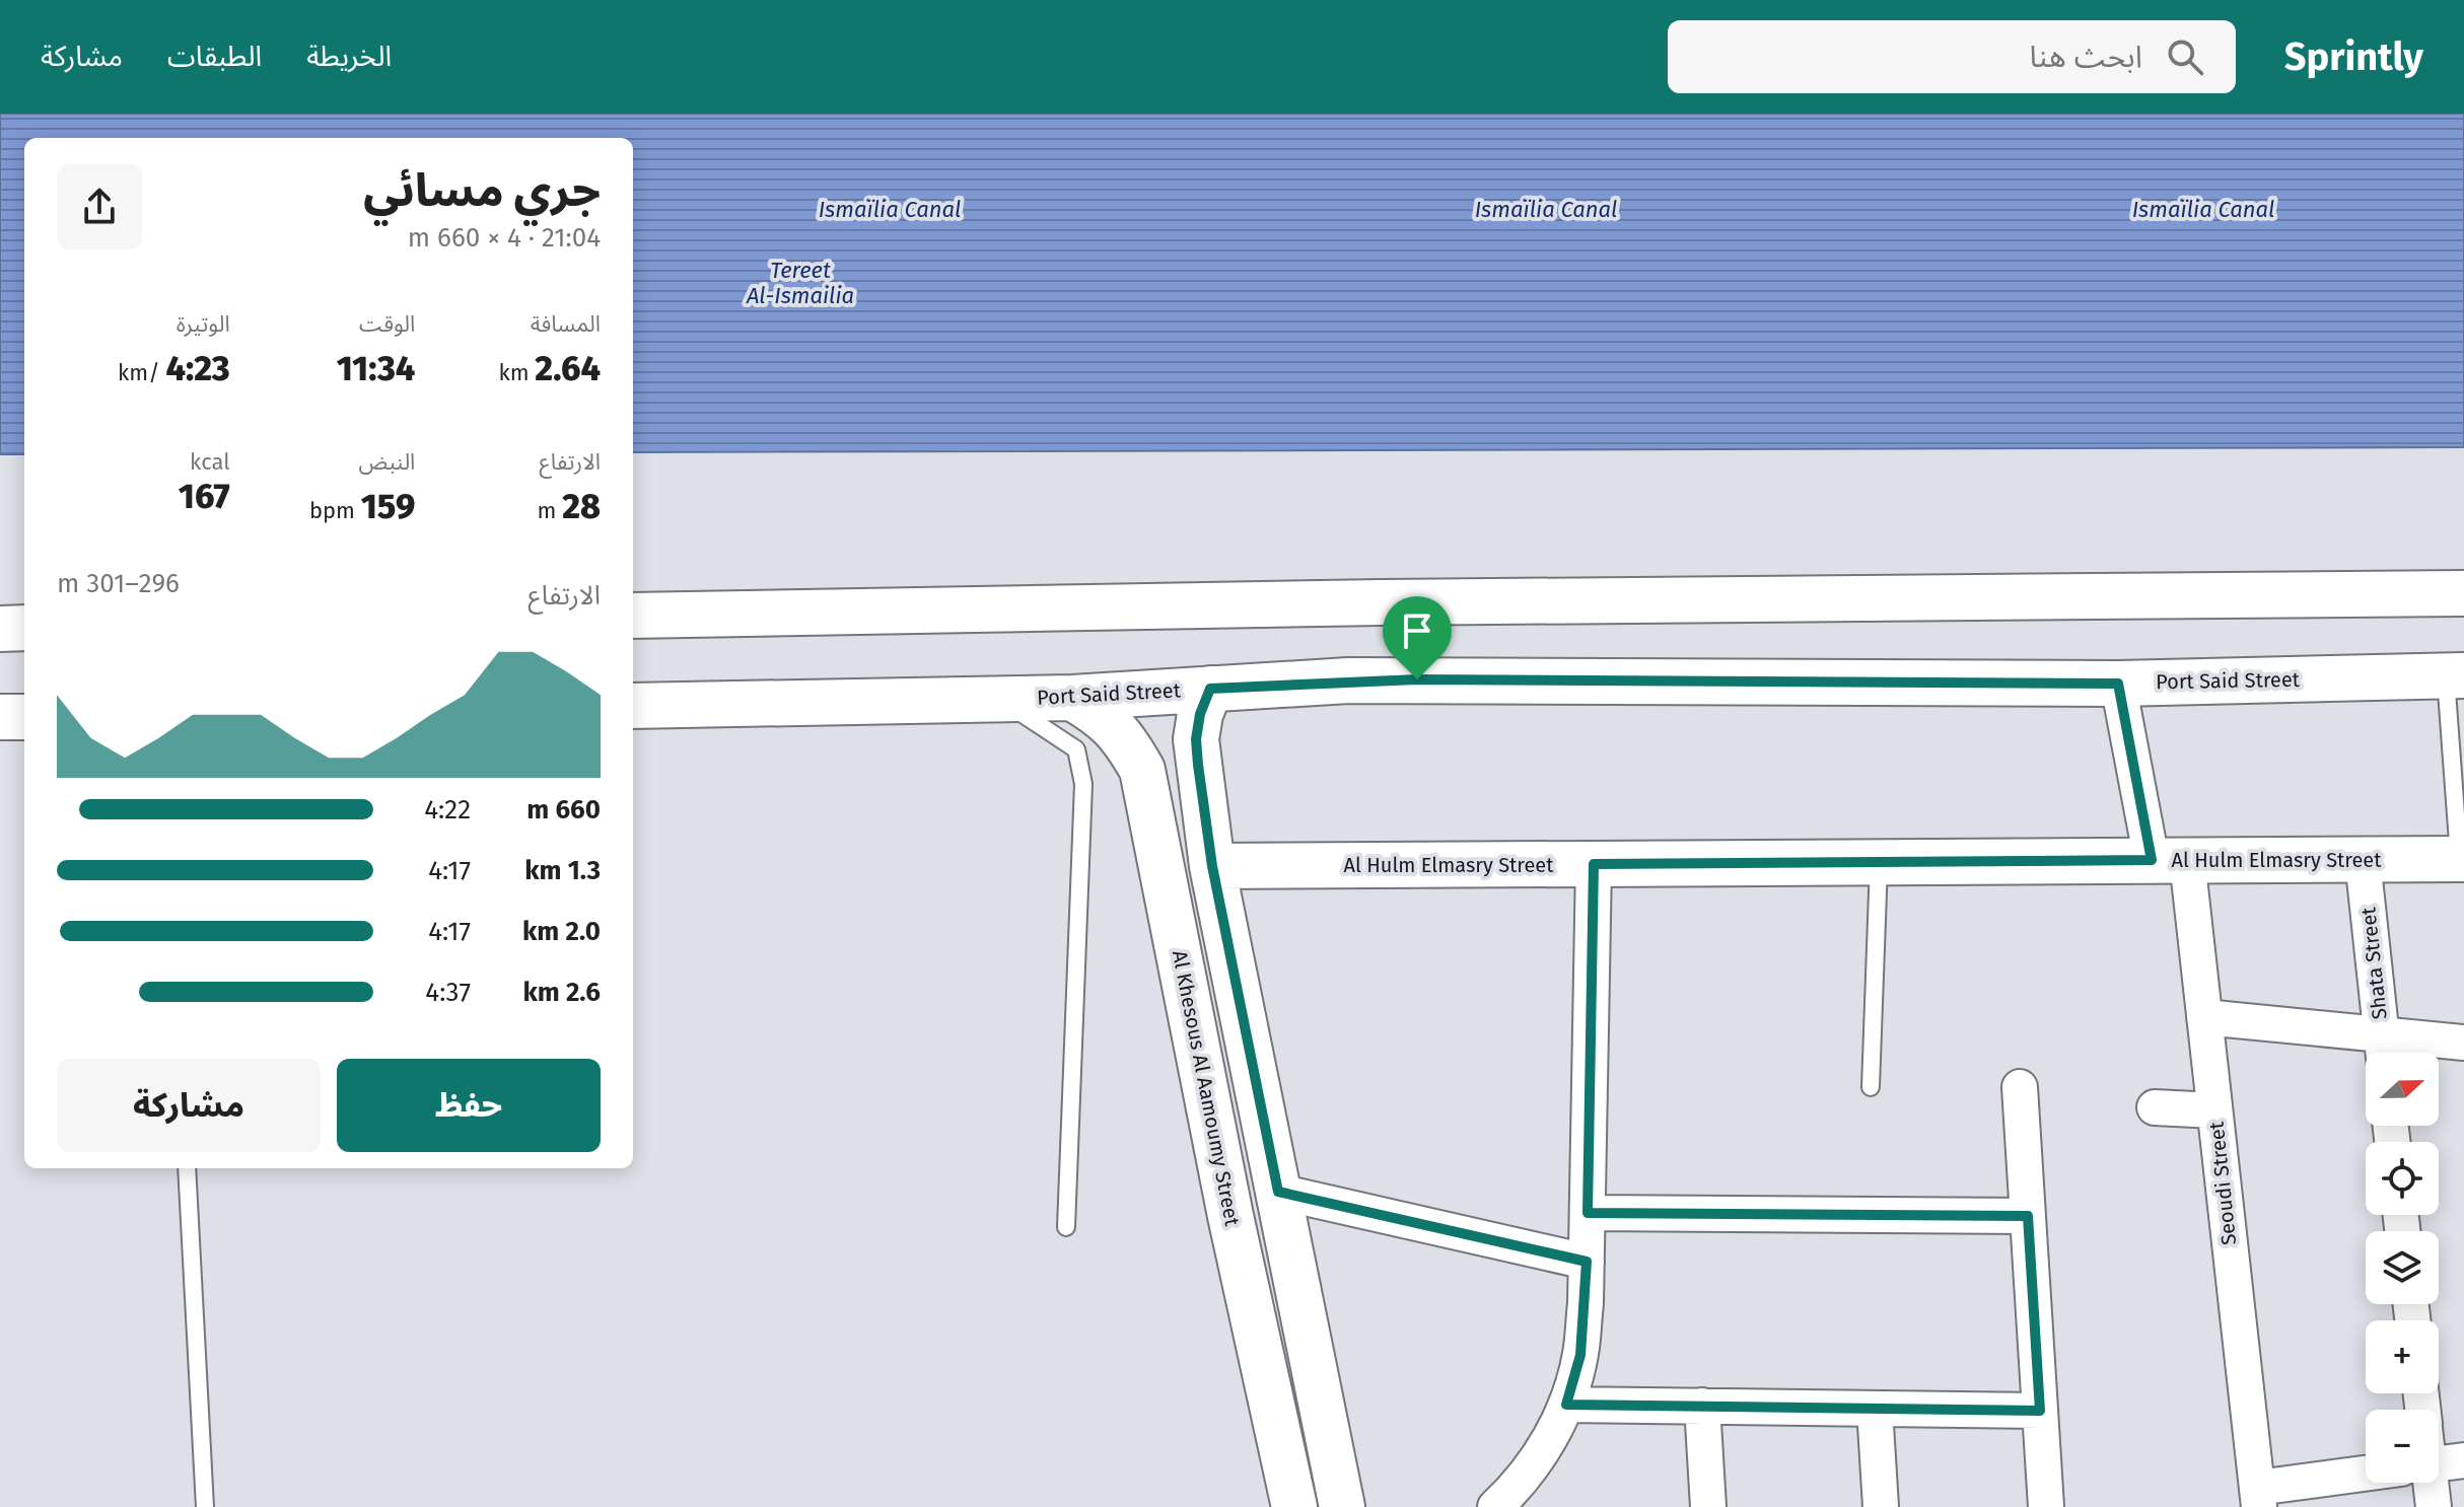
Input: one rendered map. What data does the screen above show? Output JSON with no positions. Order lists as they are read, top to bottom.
{
  "streets": {
    "main road": ["Port Said Street", "Al Hulm Elmasry Street", "Al Khesous Al Aamoumy Street"],
    "street": ["Shata Street", "Seoudi Street"]
  },
  "crossings": [
    ["Port Said Street", "Al Khesous Al Aamoumy Street"],
    ["Port Said Street", "Seoudi Street"],
    ["Al Hulm Elmasry Street", "Shata Street"],
    ["Al Hulm Elmasry Street", "Seoudi Street"]
  ],
  "water": ["Ismaïlia Canal", "Tereet Al-Ismailia"],
  "north": "right",
  "page": {
    "header": "Sprintly",
    "search": "ابحث هنا",
    "nav": ["الخريطة", "الطبقات", "مشاركة"],
    "heading": ["جري مسائي", "21:04 · 4 × 660 m"],
    "stats": [
      ["المسافة", "2.64 km"],
      ["الوقت", "11:34"],
      ["الوتيرة", "4:23 /km"],
      ["الارتفاع", "28 m"],
      ["النبض", "159 bpm"],
      ["kcal", "167"]
    ],
    "chart": ["الارتفاع", "296–301 m"],
    "list": [
      {
        "name": "660 m",
        "note": "4:22"
      },
      {
        "name": "1.3 km",
        "note": "4:17"
      },
      {
        "name": "2.0 km",
        "note": "4:17"
      },
      {
        "name": "2.6 km",
        "note": "4:37"
      }
    ],
    "buttons": ["حفظ", "مشاركة"],
    "map_buttons": ["+", "−"]
  }
}
